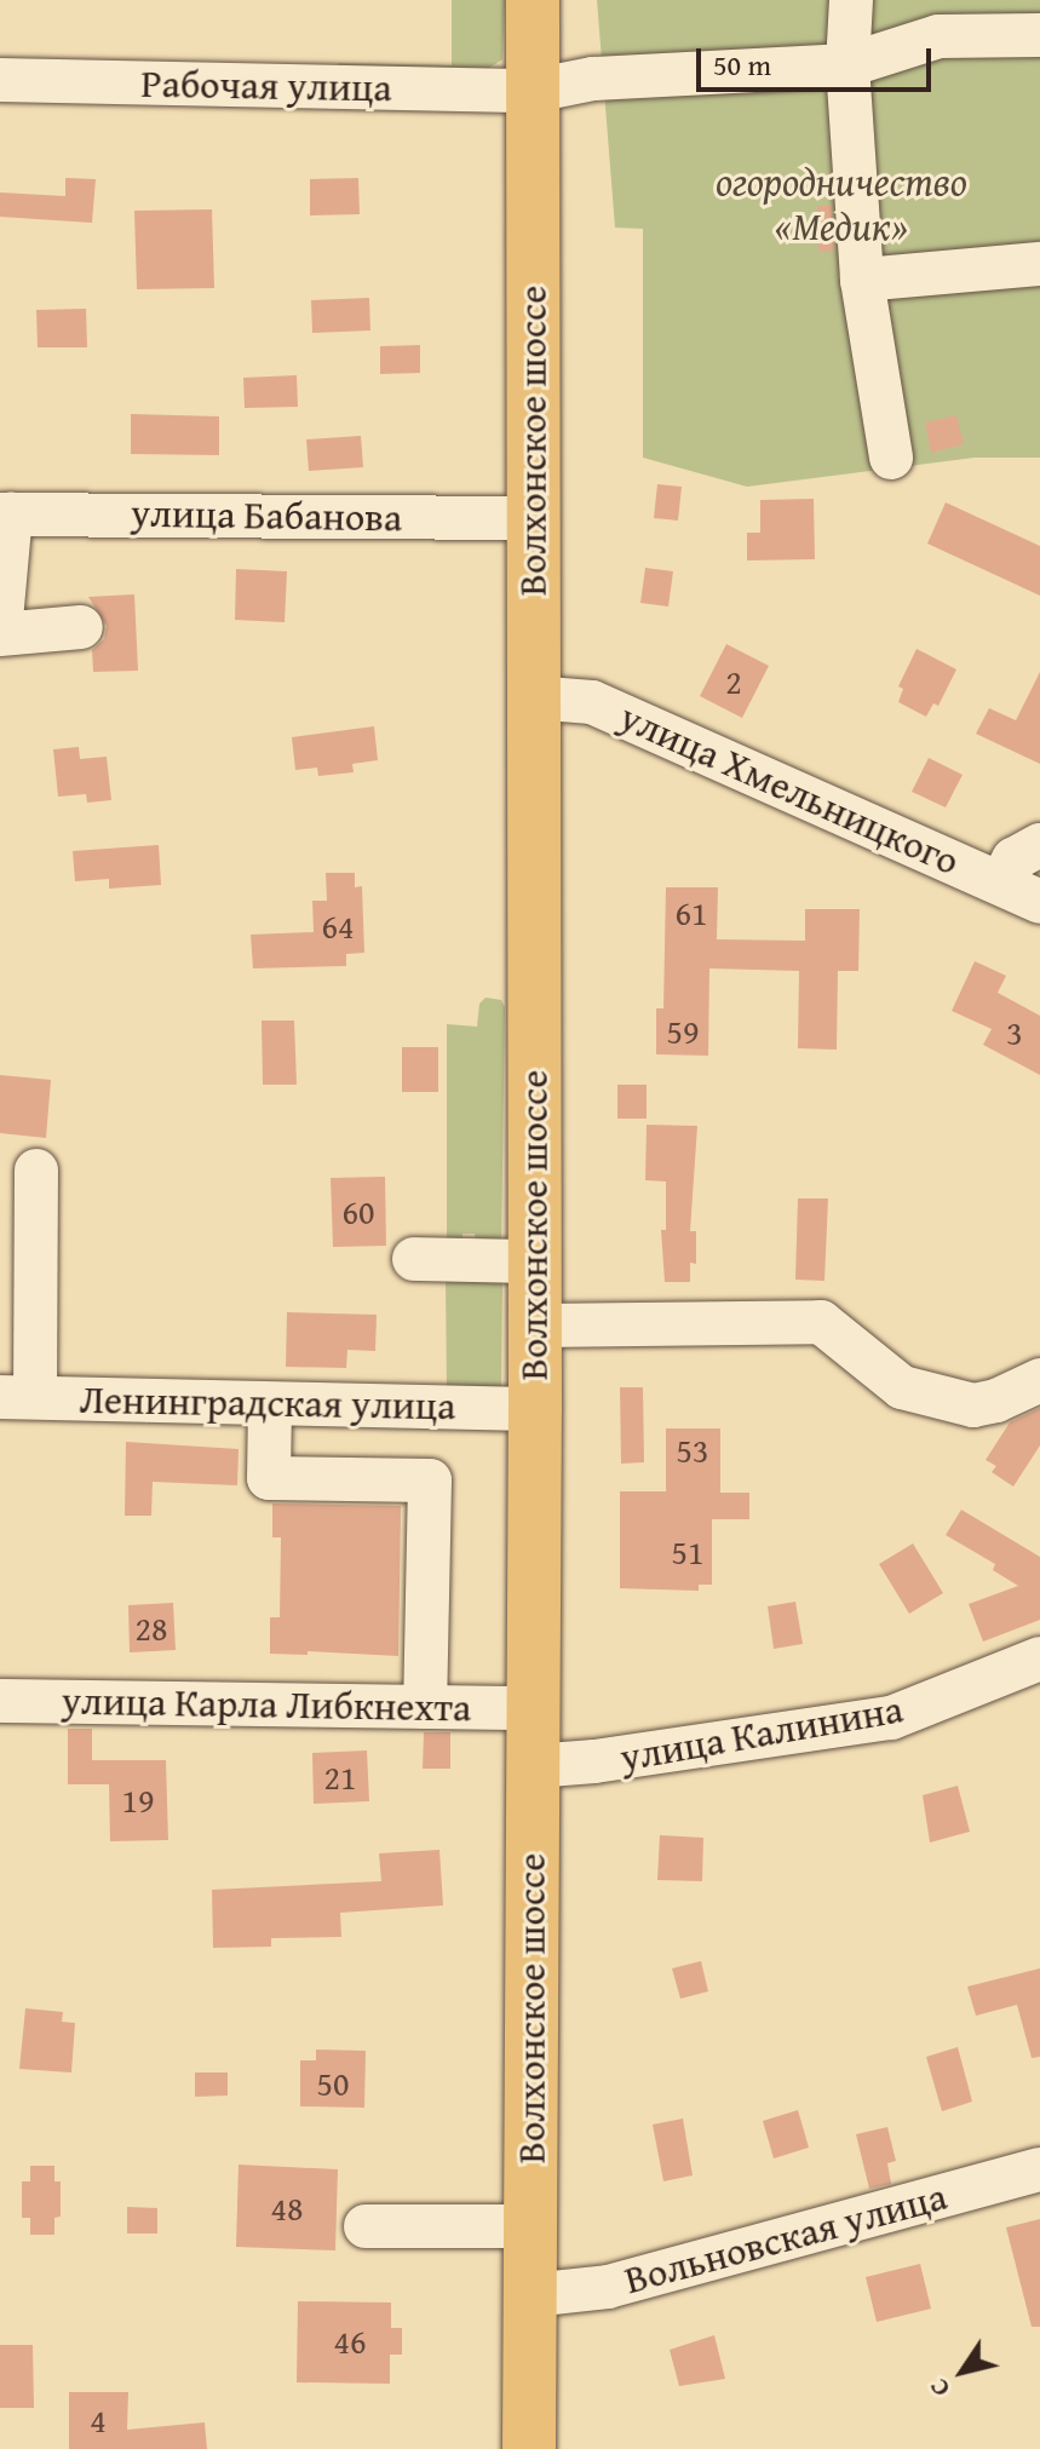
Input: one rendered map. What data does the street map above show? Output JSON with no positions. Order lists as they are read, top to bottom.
{
  "streets": {
    "main road": ["Волхонское шоссе"],
    "street": [
      "Рабочая улица",
      "улица Бабанова",
      "улица Хмельницкого",
      "Ленинградская улица",
      "улица Карла Либкнехта",
      "улица Калинина",
      "Вольновская улица"
    ]
  },
  "crossings": [
    ["Рабочая улица", "Волхонское шоссе"],
    ["Волхонское шоссе", "улица Бабанова"],
    ["Волхонское шоссе", "улица Хмельницкого"],
    ["Волхонское шоссе", "Ленинградская улица"],
    ["Волхонское шоссе", "улица Карла Либкнехта"],
    ["Волхонское шоссе", "улица Калинина"],
    ["Волхонское шоссе", "Вольновская улица"]
  ],
  "parks": ["огородничество «Медик»"],
  "house_numbers": [
    "2",
    "61",
    "64",
    "59",
    "3",
    "60",
    "53",
    "51",
    "28",
    "21",
    "19",
    "50",
    "48",
    "46",
    "4"
  ],
  "scale_bar": "50 m",
  "north": "bottom left"
}
